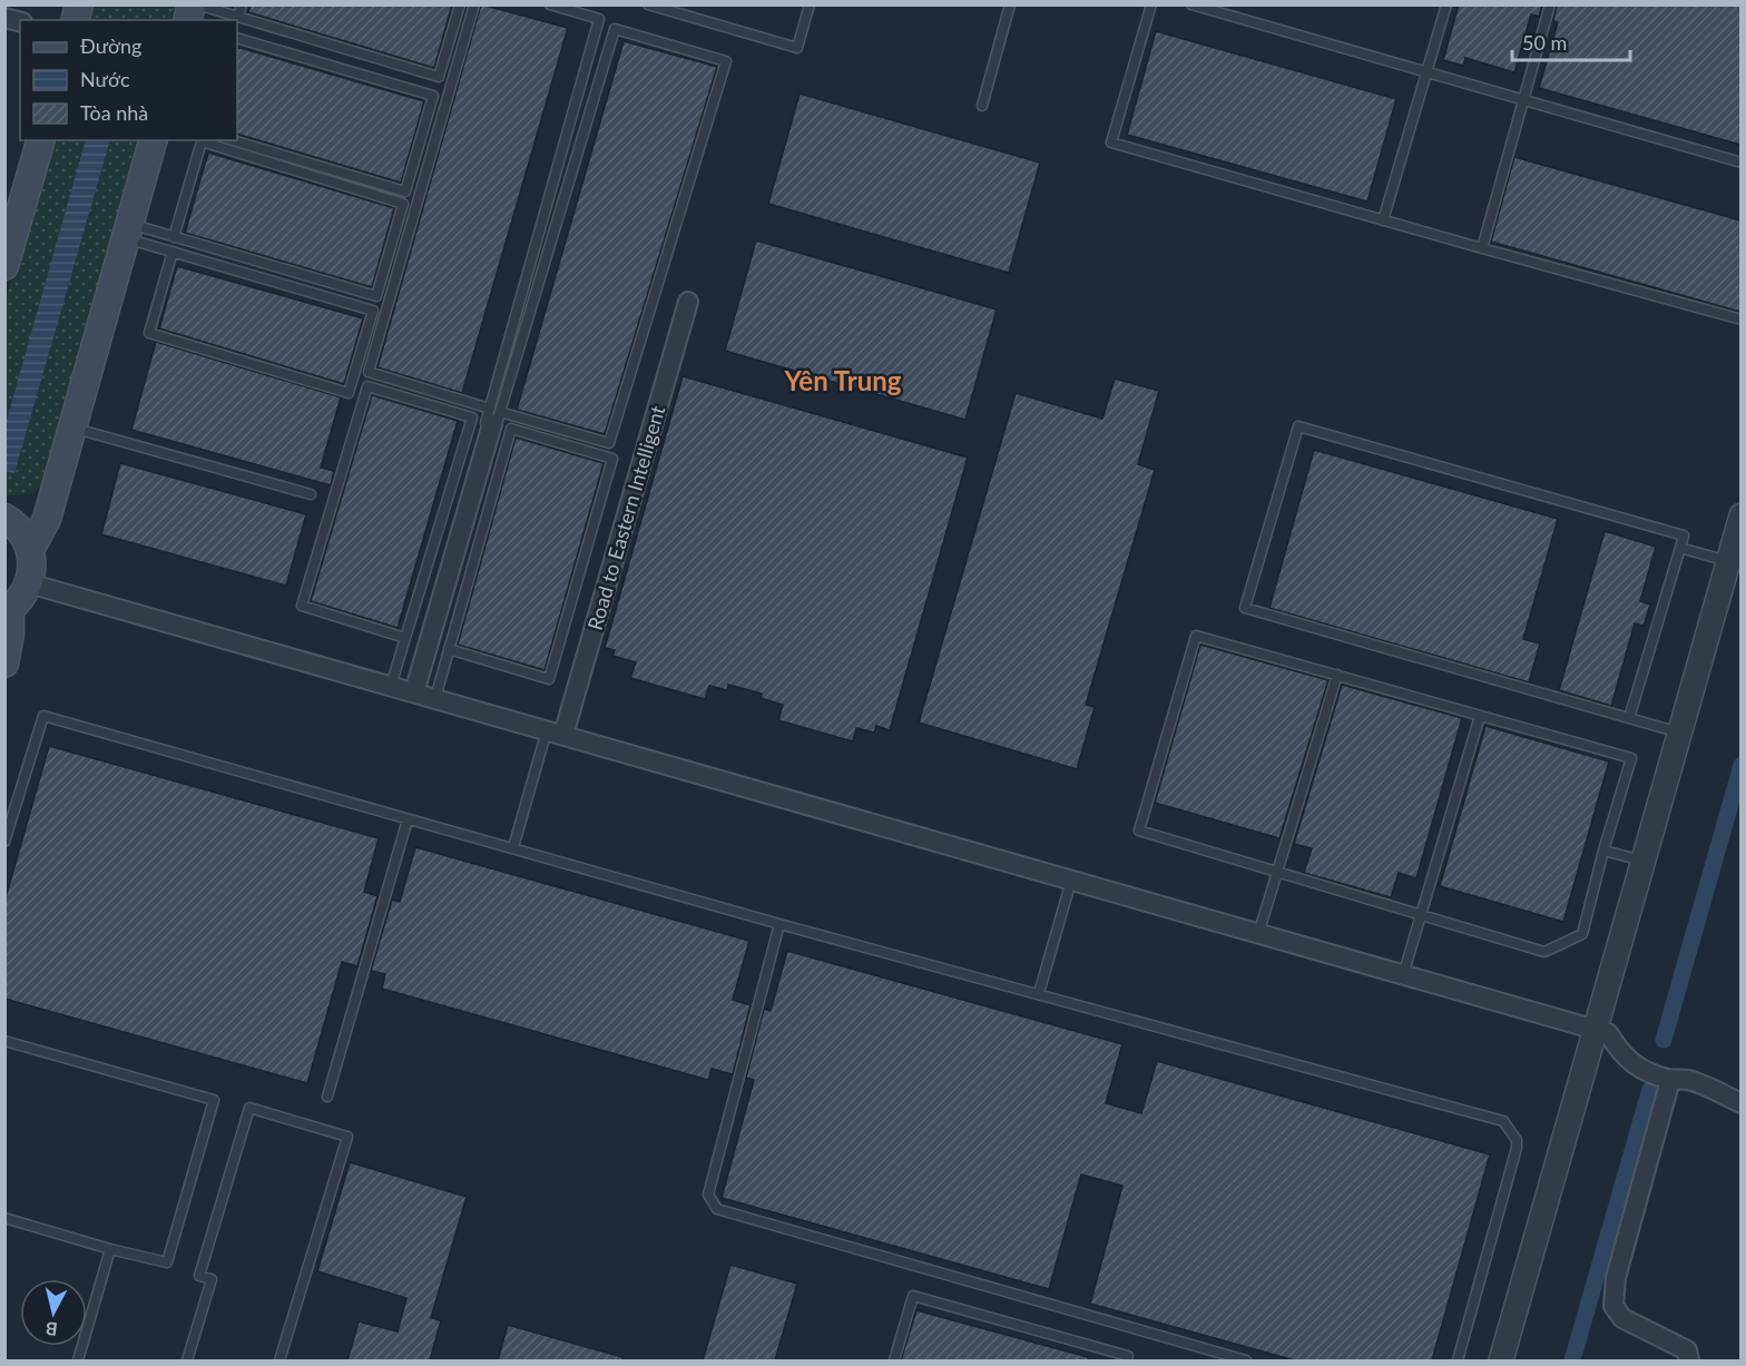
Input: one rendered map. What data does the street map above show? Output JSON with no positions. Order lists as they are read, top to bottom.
{
  "streets": {
    "street": ["Road to Eastern Intelligent"]
  },
  "districts": ["Yên Trung"],
  "legend": ["Đường", "Nước", "Tòa nhà"],
  "scale_bar": "50 m",
  "north": "bottom"
}
